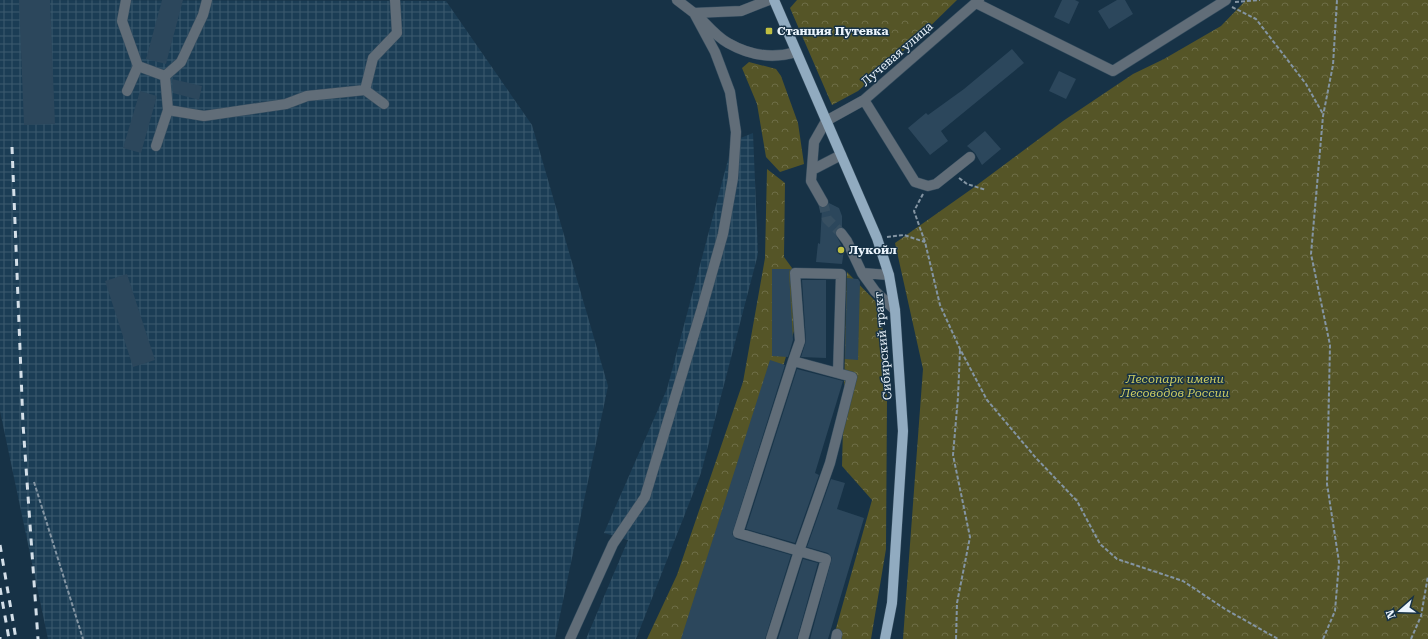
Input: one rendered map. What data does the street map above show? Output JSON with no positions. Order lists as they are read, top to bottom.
{
  "streets": {
    "main road": ["Сибирский тракт"],
    "street": ["Лучевая улица"]
  },
  "crossings": [
    ["Лучевая улица", "Сибирский тракт"]
  ],
  "parks": ["Лесопарк имени Лесоводов России"],
  "places": {
    "transit": ["Станция Путевка"],
    "other": ["Лукойл"]
  },
  "north": "left"
}
